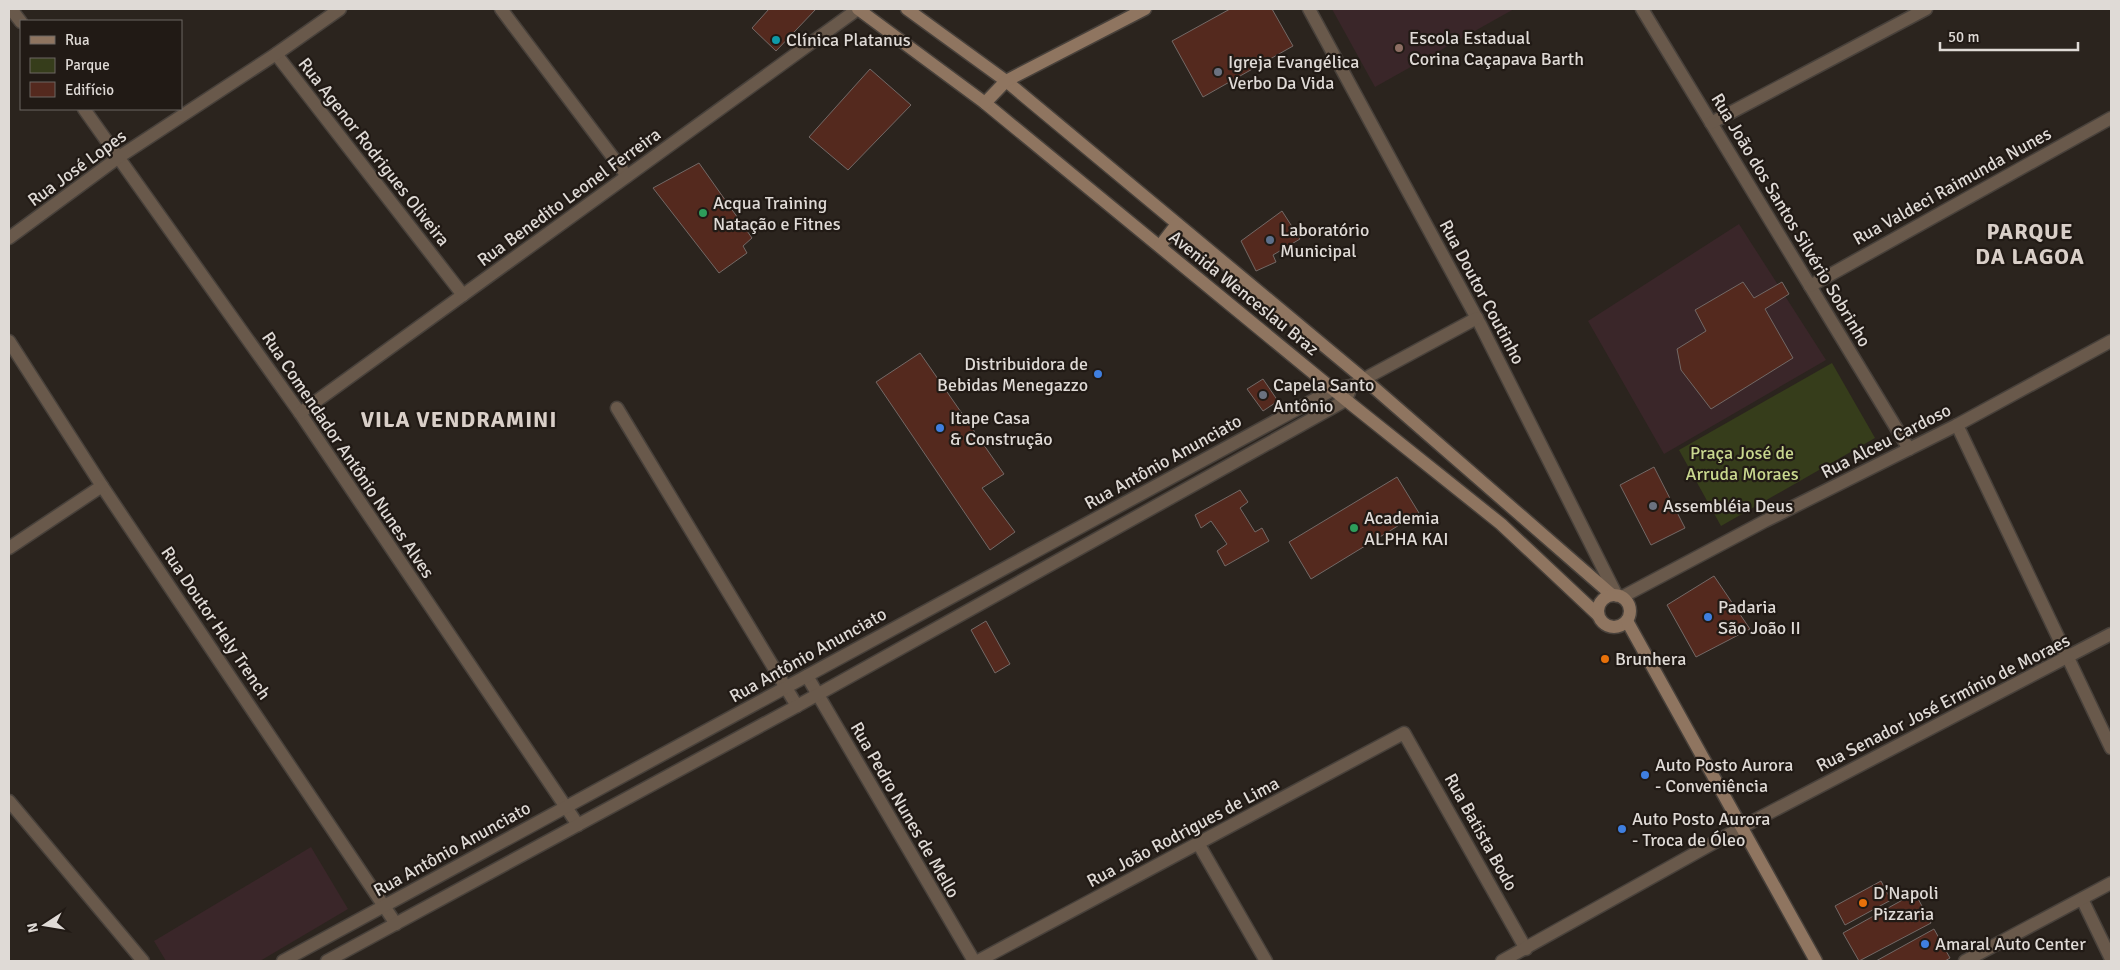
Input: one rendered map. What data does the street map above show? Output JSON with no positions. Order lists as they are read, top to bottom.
{
  "streets": {
    "main road": ["Avenida Wenceslau Braz"],
    "street": [
      "Rua Agenor Rodrigues Oliveira",
      "Rua José Lopes",
      "Rua Valdeci Raimunda Nunes",
      "Rua Benedito Leonel Ferreira",
      "Rua João dos Santos Silvério Sobrinho",
      "Rua Doutor Coutinho",
      "Rua Alceu Cardoso",
      "Rua Comendador Antônio Nunes Alves",
      "Rua Antônio Anunciato",
      "Rua Doutor Hely Trench",
      "Rua Senador José Ermínio de Moraes",
      "Rua Pedro Nunes de Mello",
      "Rua João Rodrigues de Lima",
      "Rua Batista Bodo"
    ]
  },
  "crossings": [
    ["Rua Agenor Rodrigues Oliveira", "Rua José Lopes"],
    ["Rua Agenor Rodrigues Oliveira", "Rua Benedito Leonel Ferreira"],
    ["Rua José Lopes", "Rua Comendador Antônio Nunes Alves"],
    ["Rua Valdeci Raimunda Nunes", "Rua João dos Santos Silvério Sobrinho"],
    ["Rua Benedito Leonel Ferreira", "Avenida Wenceslau Braz"],
    ["Rua Benedito Leonel Ferreira", "Rua Comendador Antônio Nunes Alves"],
    ["Rua João dos Santos Silvério Sobrinho", "Rua Alceu Cardoso"],
    ["Rua Doutor Coutinho", "Avenida Wenceslau Braz"],
    ["Rua Doutor Coutinho", "Rua Alceu Cardoso"],
    ["Rua Doutor Coutinho", "Rua Antônio Anunciato"],
    ["Avenida Wenceslau Braz", "Rua Alceu Cardoso"],
    ["Avenida Wenceslau Braz", "Rua Antônio Anunciato"],
    ["Rua Comendador Antônio Nunes Alves", "Rua Antônio Anunciato"],
    ["Rua Antônio Anunciato", "Rua Doutor Hely Trench"],
    ["Rua Antônio Anunciato", "Rua Pedro Nunes de Mello"],
    ["Rua Senador José Ermínio de Moraes", "Rua Batista Bodo"],
    ["Rua João Rodrigues de Lima", "Rua Batista Bodo"]
  ],
  "districts": ["PARQUE DA LAGOA", "VILA VENDRAMINI"],
  "parks": ["Praça José de Arruda Moraes"],
  "places": [
    "Clínica Platanus",
    "Escola Estadual Corina Caçapava Barth",
    "Igreja Evangélica Verbo Da Vida",
    "Acqua Training Natação e Fitnes",
    "Laboratório Municipal",
    "Distribuidora de Bebidas Menegazzo",
    "Capela Santo Antônio",
    "Itape Casa & Construção",
    "Assembléia Deus",
    "Academia ALPHA KAI",
    "Padaria São João II",
    "Brunhera",
    "Auto Posto Aurora - Conveniência",
    "Auto Posto Aurora - Troca de Óleo",
    "D'Napoli Pizzaria",
    "Amaral Auto Center"
  ],
  "legend": ["Rua", "Parque", "Edifício"],
  "scale_bar": "50 m",
  "north": "left"
}
